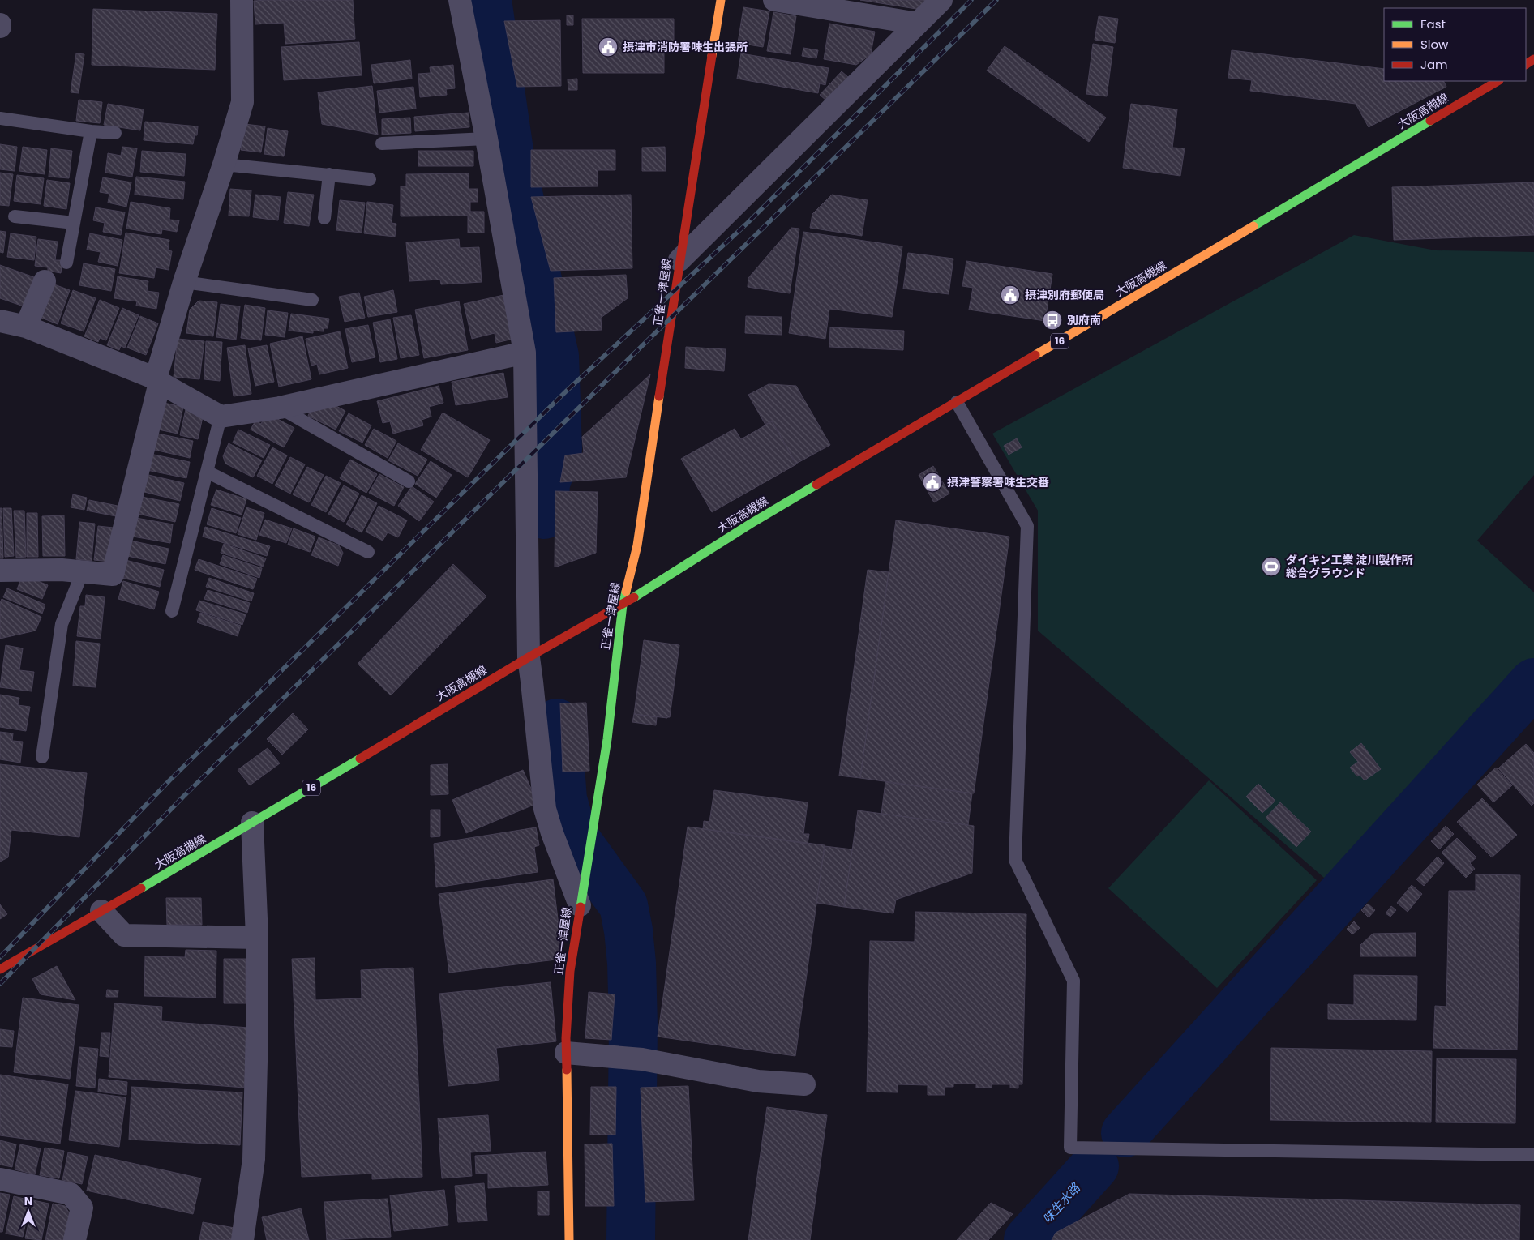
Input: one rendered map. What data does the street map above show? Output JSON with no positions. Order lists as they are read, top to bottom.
{
  "streets": {
    "main road": ["大阪高槻線", "正雀一津屋線", "16"]
  },
  "crossings": [
    ["大阪高槻線", "正雀一津屋線"]
  ],
  "water": ["味生水路"],
  "places": {
    "public building": ["摂津市消防署味生出張所", "摂津別府郵便局", "摂津警察署味生交番"],
    "bus stop": ["別府南"],
    "sports": ["ダイキン工業 淀川製作所 総合グラウンド"]
  },
  "legend": ["Fast", "Slow", "Jam"],
  "north": "top"
}
